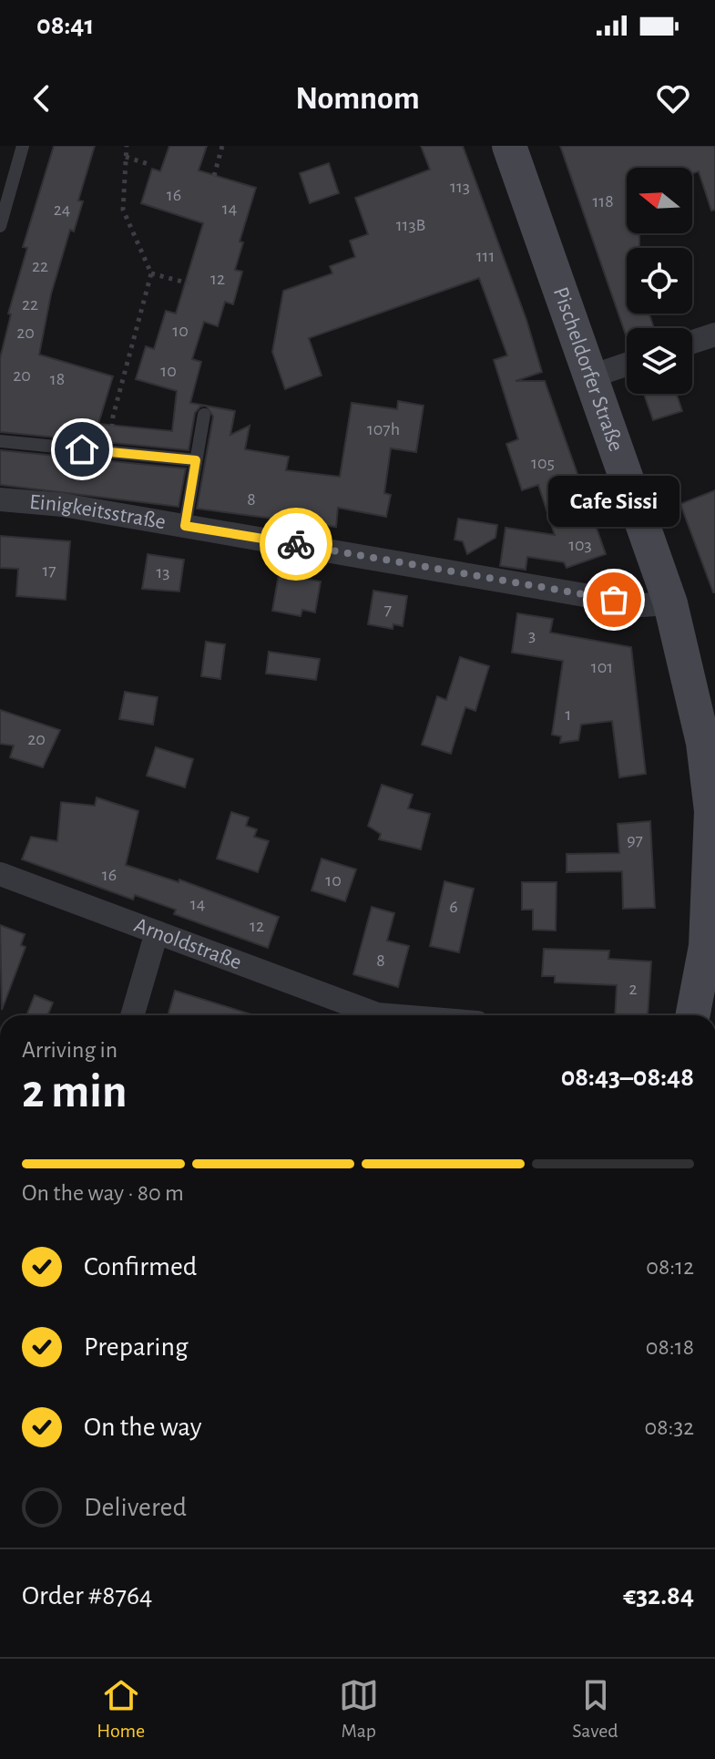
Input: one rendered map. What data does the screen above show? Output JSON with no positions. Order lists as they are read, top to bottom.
{
  "streets": {
    "main road": ["Pischeldorfer Straße"],
    "street": ["Einigkeitsstraße", "Arnoldstraße"]
  },
  "crossings": [
    ["Pischeldorfer Straße", "Einigkeitsstraße"]
  ],
  "places": ["Cafe Sissi"],
  "house_numbers": [
    "113",
    "16",
    "118",
    "14",
    "24",
    "113B",
    "111",
    "22",
    "12",
    "22",
    "10",
    "20",
    "10",
    "20",
    "18",
    "107h",
    "105",
    "8",
    "103",
    "17",
    "13",
    "7",
    "3",
    "101",
    "1",
    "20",
    "97",
    "16",
    "10",
    "14",
    "6",
    "12",
    "8",
    "2"
  ],
  "north": "left",
  "page": {
    "status": "08:41",
    "header": "Nomnom",
    "bubble": "Cafe Sissi",
    "heading": ["2 min", "Arriving in", "08:43–08:48"],
    "panel": ["Order #8764", "€32.84"],
    "bar": "On the way · 80 m",
    "list": [
      ["Confirmed", "08:12"],
      ["Preparing", "08:18"],
      ["On the way", "08:32"],
      "Delivered"
    ],
    "tabs": ["Home", "Map", "Saved"]
  }
}
